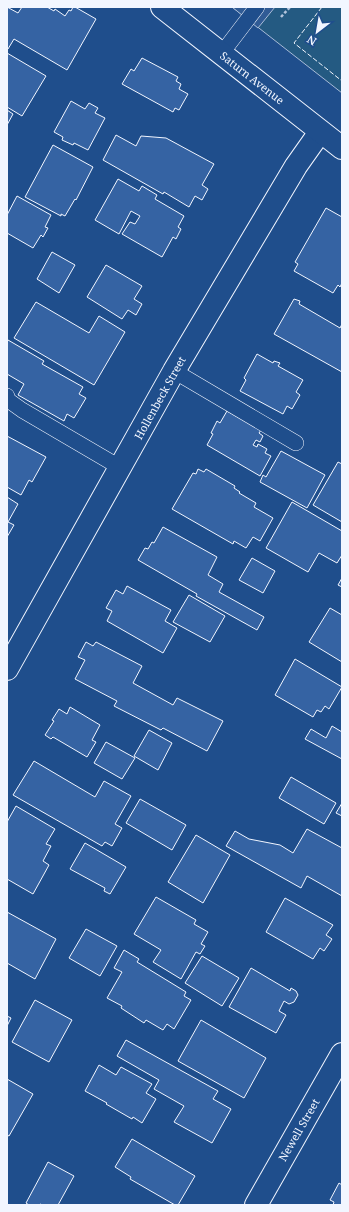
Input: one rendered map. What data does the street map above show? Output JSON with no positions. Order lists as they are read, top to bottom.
{
  "streets": {
    "street": ["Saturn Avenue", "Hollenbeck Street", "Newell Street"]
  },
  "crossings": [
    ["Saturn Avenue", "Hollenbeck Street"]
  ],
  "north": "bottom left"
}
